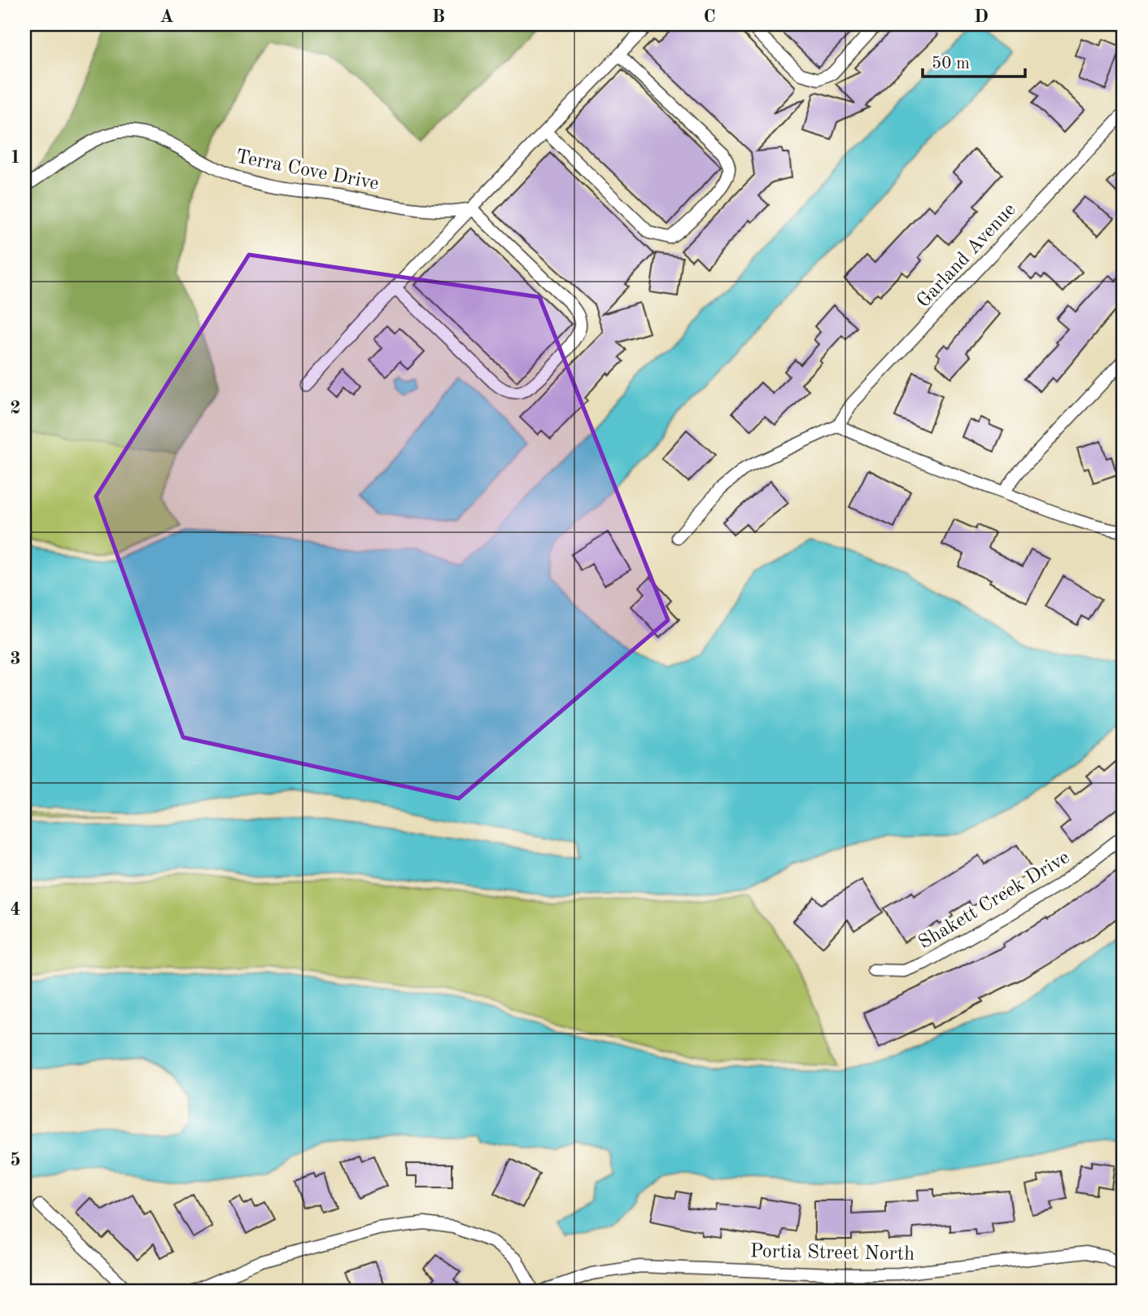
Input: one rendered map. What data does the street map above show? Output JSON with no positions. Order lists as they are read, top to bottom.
{
  "streets": {
    "street": [
      "Terra Cove Drive",
      "Garland Avenue",
      "Shakett Creek Drive",
      "Portia Street North"
    ]
  },
  "scale_bar": "50 m",
  "grid": {
    "columns": [
      "A",
      "B",
      "C",
      "D"
    ],
    "rows": [
      "1",
      "2",
      "3",
      "4",
      "5"
    ]
  }
}
